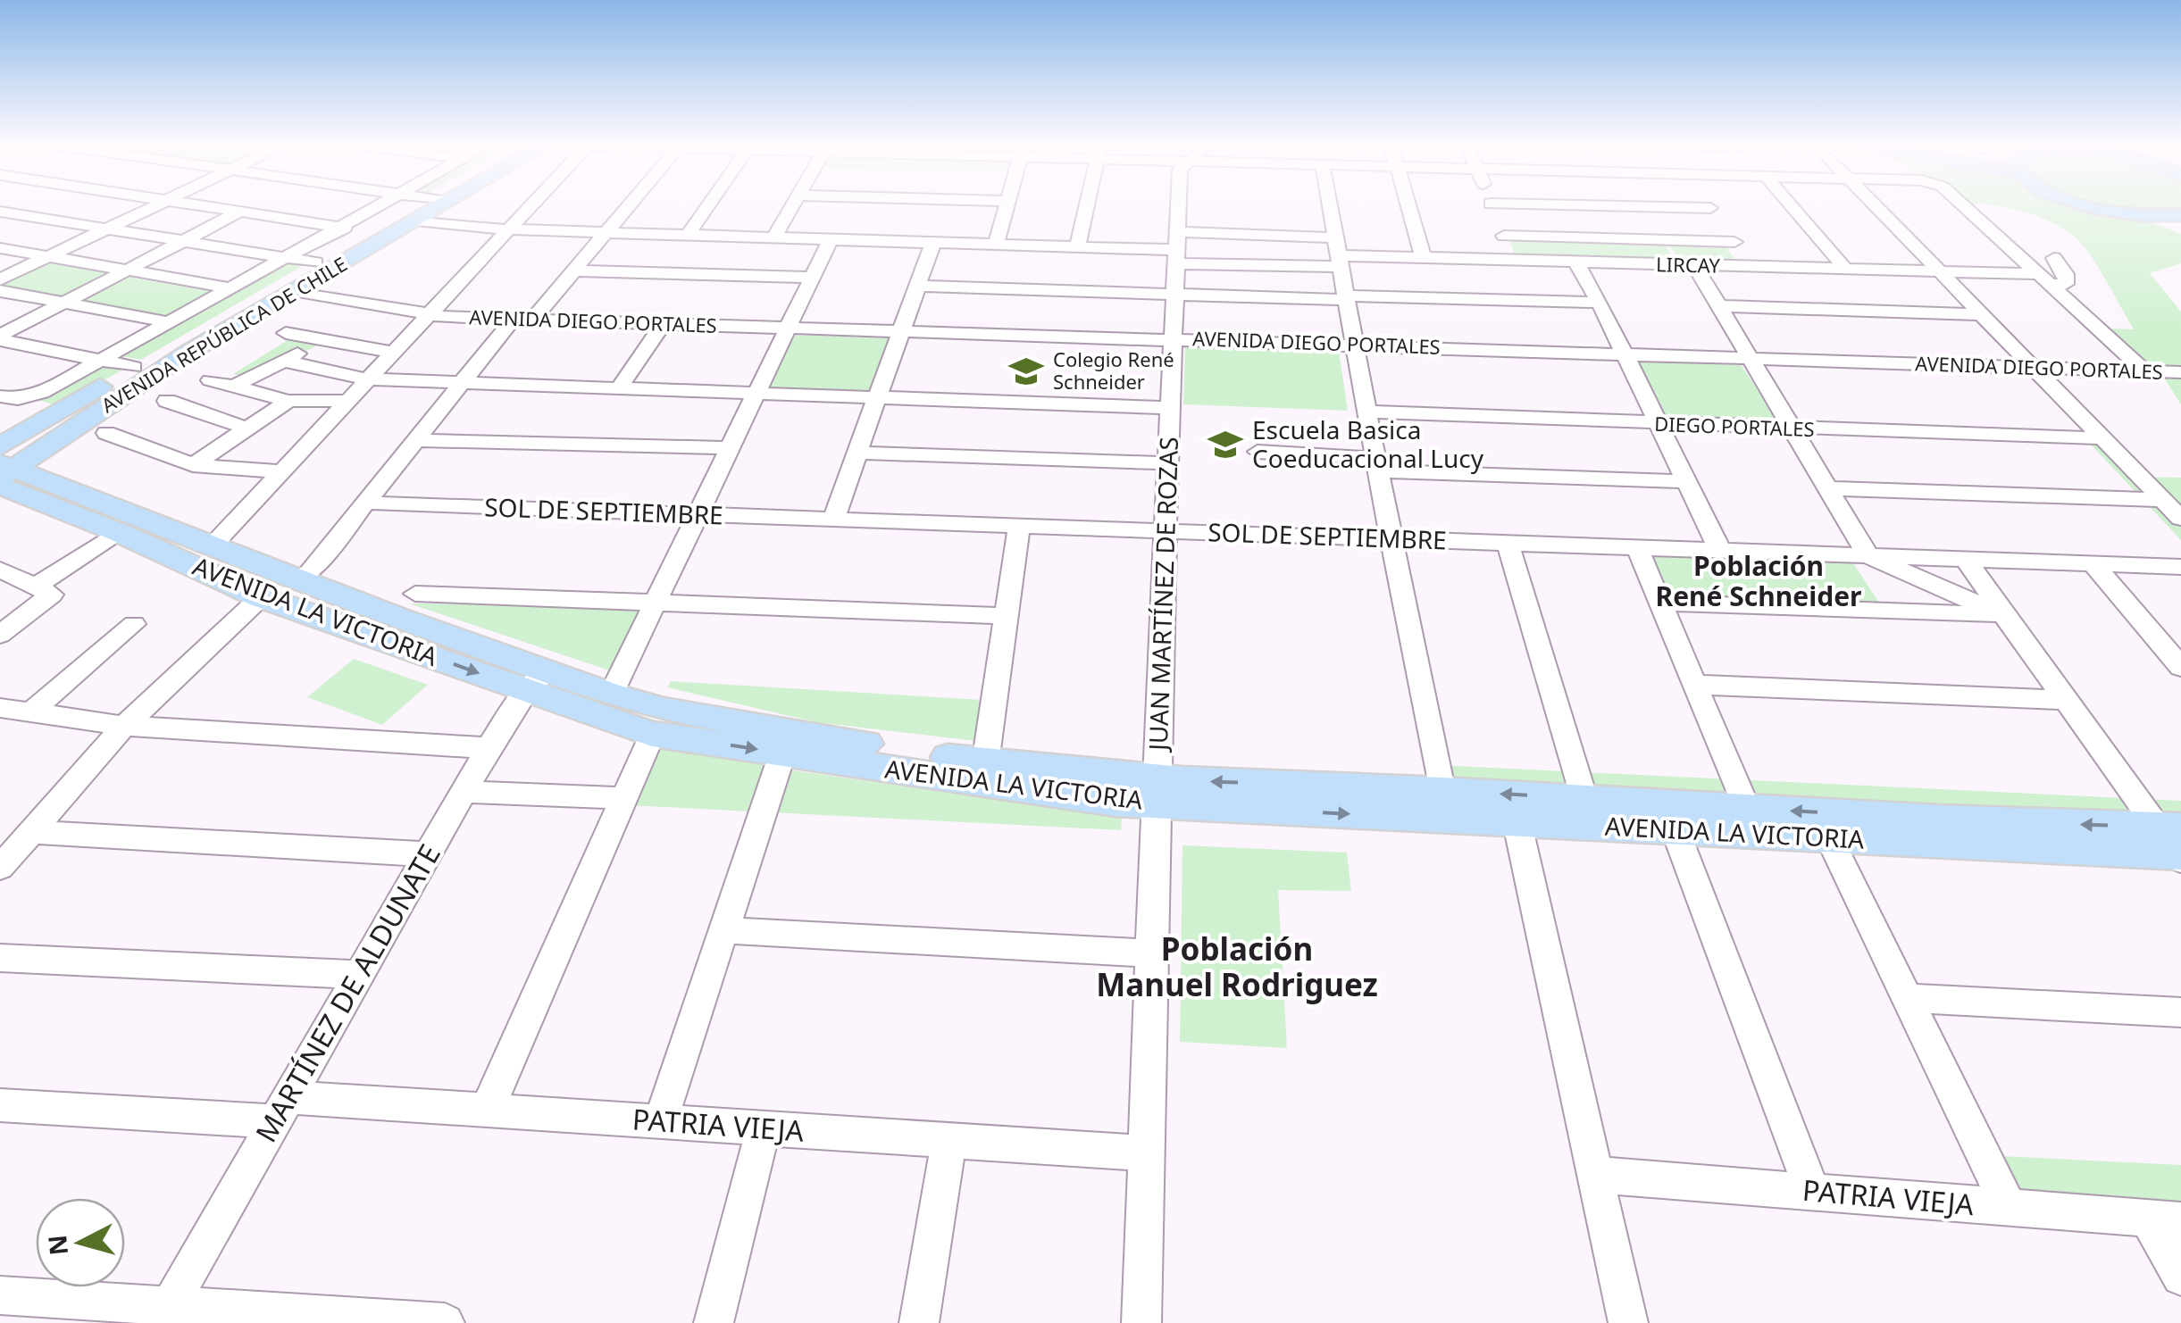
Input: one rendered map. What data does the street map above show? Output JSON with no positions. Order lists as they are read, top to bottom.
{
  "streets": {
    "main road": ["AVENIDA REPÚBLICA DE CHILE", "AVENIDA LA VICTORIA"],
    "street": [
      "LIRCAY",
      "AVENIDA DIEGO PORTALES",
      "DIEGO PORTALES",
      "SOL DE SEPTIEMBRE",
      "JUAN MARTÍNEZ DE ROZAS",
      "MARTÍNEZ DE ALDUNATE",
      "PATRIA VIEJA"
    ]
  },
  "crossings": [
    ["LIRCAY", "JUAN MARTÍNEZ DE ROZAS"],
    ["AVENIDA DIEGO PORTALES", "AVENIDA REPÚBLICA DE CHILE"],
    ["AVENIDA DIEGO PORTALES", "JUAN MARTÍNEZ DE ROZAS"],
    ["AVENIDA REPÚBLICA DE CHILE", "AVENIDA LA VICTORIA"],
    ["SOL DE SEPTIEMBRE", "JUAN MARTÍNEZ DE ROZAS"],
    ["JUAN MARTÍNEZ DE ROZAS", "AVENIDA LA VICTORIA"],
    ["JUAN MARTÍNEZ DE ROZAS", "PATRIA VIEJA"],
    ["AVENIDA LA VICTORIA", "MARTÍNEZ DE ALDUNATE"],
    ["MARTÍNEZ DE ALDUNATE", "PATRIA VIEJA"]
  ],
  "districts": ["Población René Schneider", "Población Manuel Rodriguez"],
  "places": {
    "school or university": ["Colegio René Schneider", "Escuela Basica Coeducacional Lucy"]
  },
  "north": "left"
}
